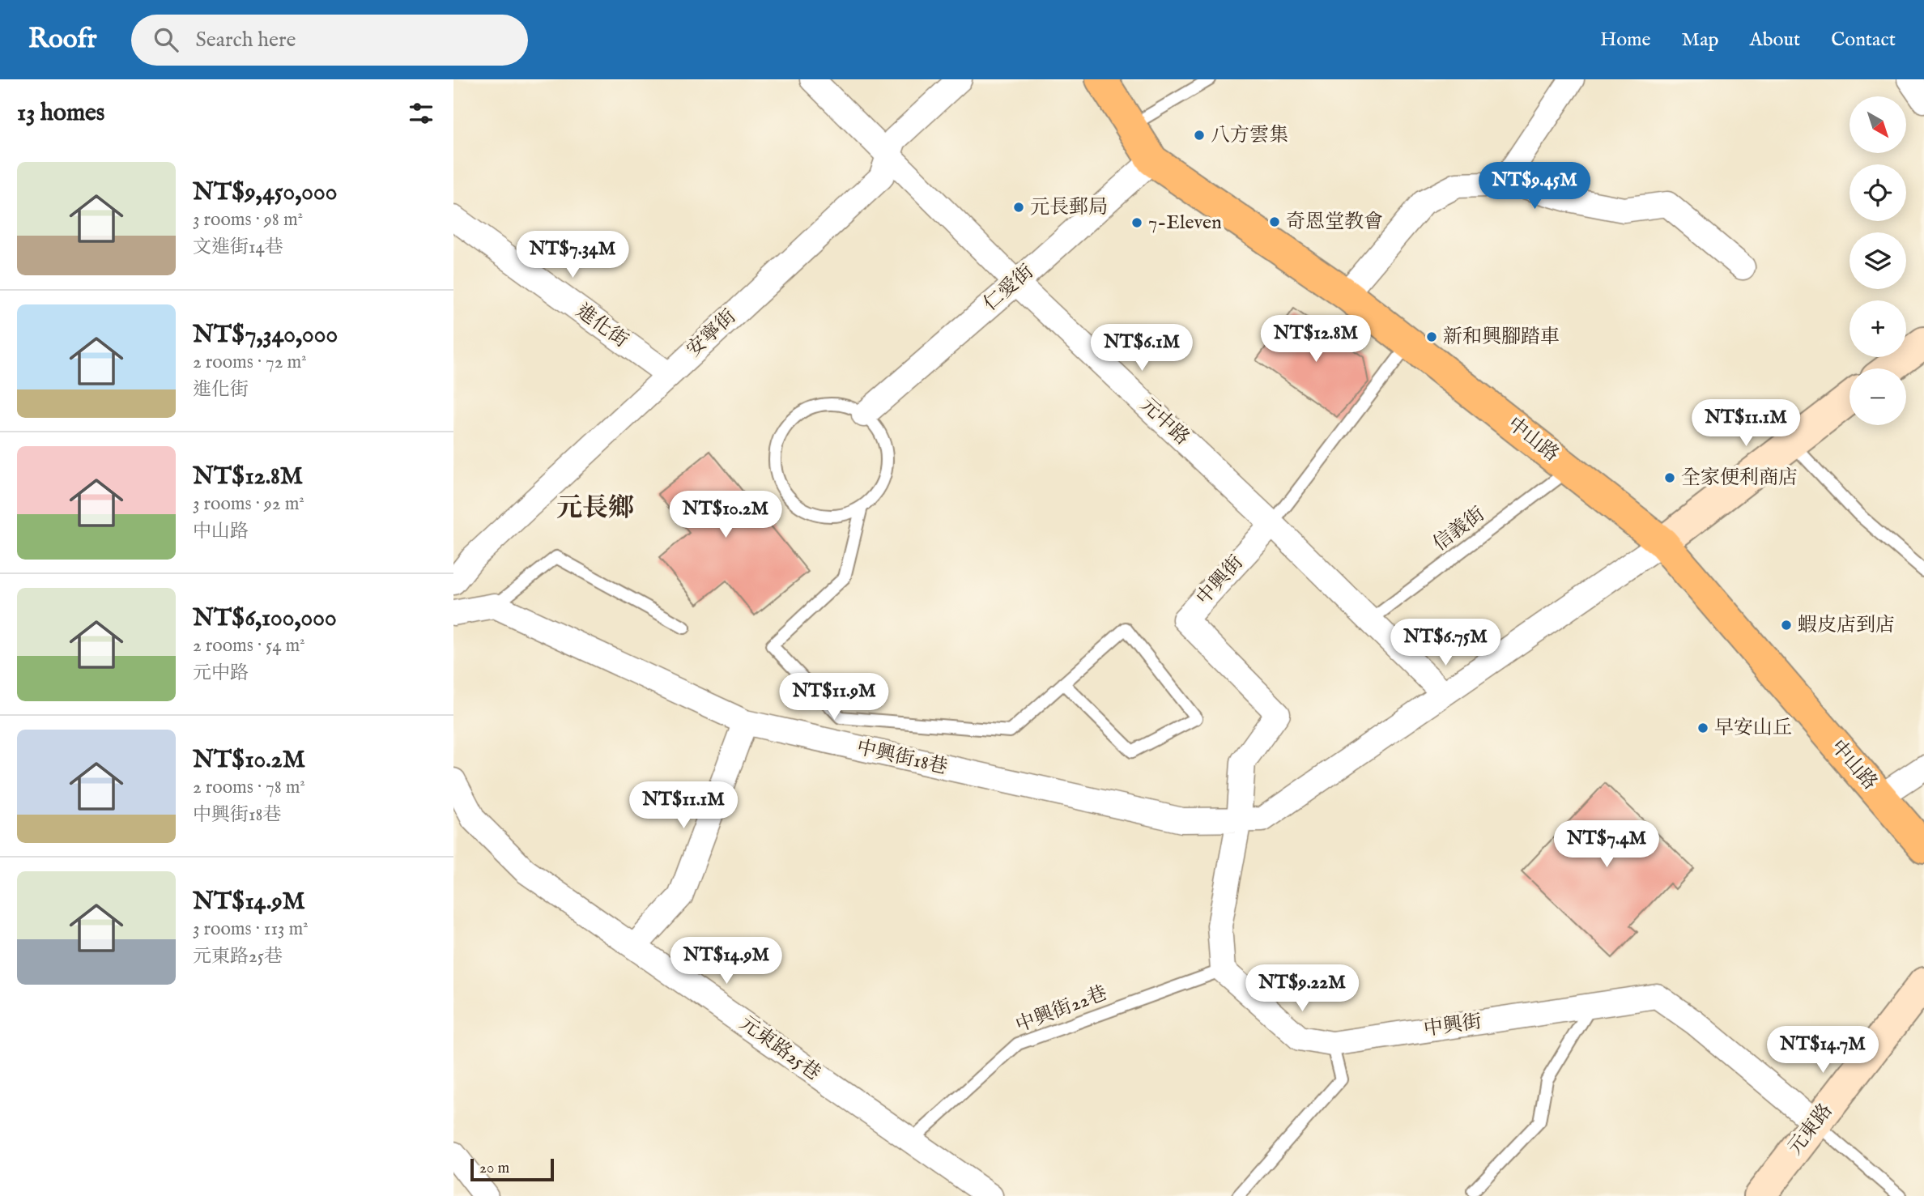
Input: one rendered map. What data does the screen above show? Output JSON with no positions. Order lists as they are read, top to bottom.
{
  "streets": {
    "main road": ["中山路", "元東路"],
    "street": [
      "仁愛街",
      "進化街",
      "安寧街",
      "元中路",
      "中興街",
      "中興街18巷",
      "元東路25巷"
    ],
    "lane": ["信義街", "中興街22巷"]
  },
  "crossings": [
    ["仁愛街", "元中路"],
    ["仁愛街", "中山路"],
    ["進化街", "安寧街"],
    ["安寧街", "元中路"],
    ["元中路", "信義街"],
    ["元中路", "中興街"],
    ["中山路", "信義街"],
    ["中山路", "中興街"],
    ["中興街", "中興街18巷"],
    ["中興街", "中興街22巷"],
    ["中興街", "元東路"],
    ["中興街22巷", "元東路25巷"]
  ],
  "districts": ["元長鄉"],
  "places": [
    "八方雲集",
    "元長郵局",
    "奇恩堂教會",
    "7-Eleven",
    "新和興腳踏車",
    "全家便利商店",
    "蝦皮店到店",
    "早安山丘"
  ],
  "scale_bar": "20 m",
  "north": "bottom right",
  "page": {
    "header": "Roofr",
    "search": "Search here",
    "nav": [
      "Home",
      "Map",
      "About",
      "Contact"
    ],
    "heading": "13 homes",
    "map_buttons": ["+", "−"],
    "list": [
      {
        "name": "NT$9,450,000",
        "note": "3 rooms · 98 m² · 文進街14巷"
      },
      {
        "name": "NT$7,340,000",
        "note": "2 rooms · 72 m² · 進化街"
      },
      {
        "name": "NT$12.8M",
        "note": "3 rooms · 92 m² · 中山路"
      },
      {
        "name": "NT$6,100,000",
        "note": "2 rooms · 54 m² · 元中路"
      },
      {
        "name": "NT$10.2M",
        "note": "2 rooms · 78 m² · 中興街18巷"
      },
      {
        "name": "NT$14.9M",
        "note": "3 rooms · 113 m² · 元東路25巷"
      }
    ],
    "price": [
      "NT$9.45M",
      "NT$7.34M",
      "NT$12.8M",
      "NT$6.1M",
      "NT$11.1M",
      "NT$10.2M",
      "NT$6.75M",
      "NT$11.9M",
      "NT$11.1M",
      "NT$7.4M",
      "NT$14.9M",
      "NT$9.22M",
      "NT$14.7M"
    ],
    "scale": "20 m"
  }
}
